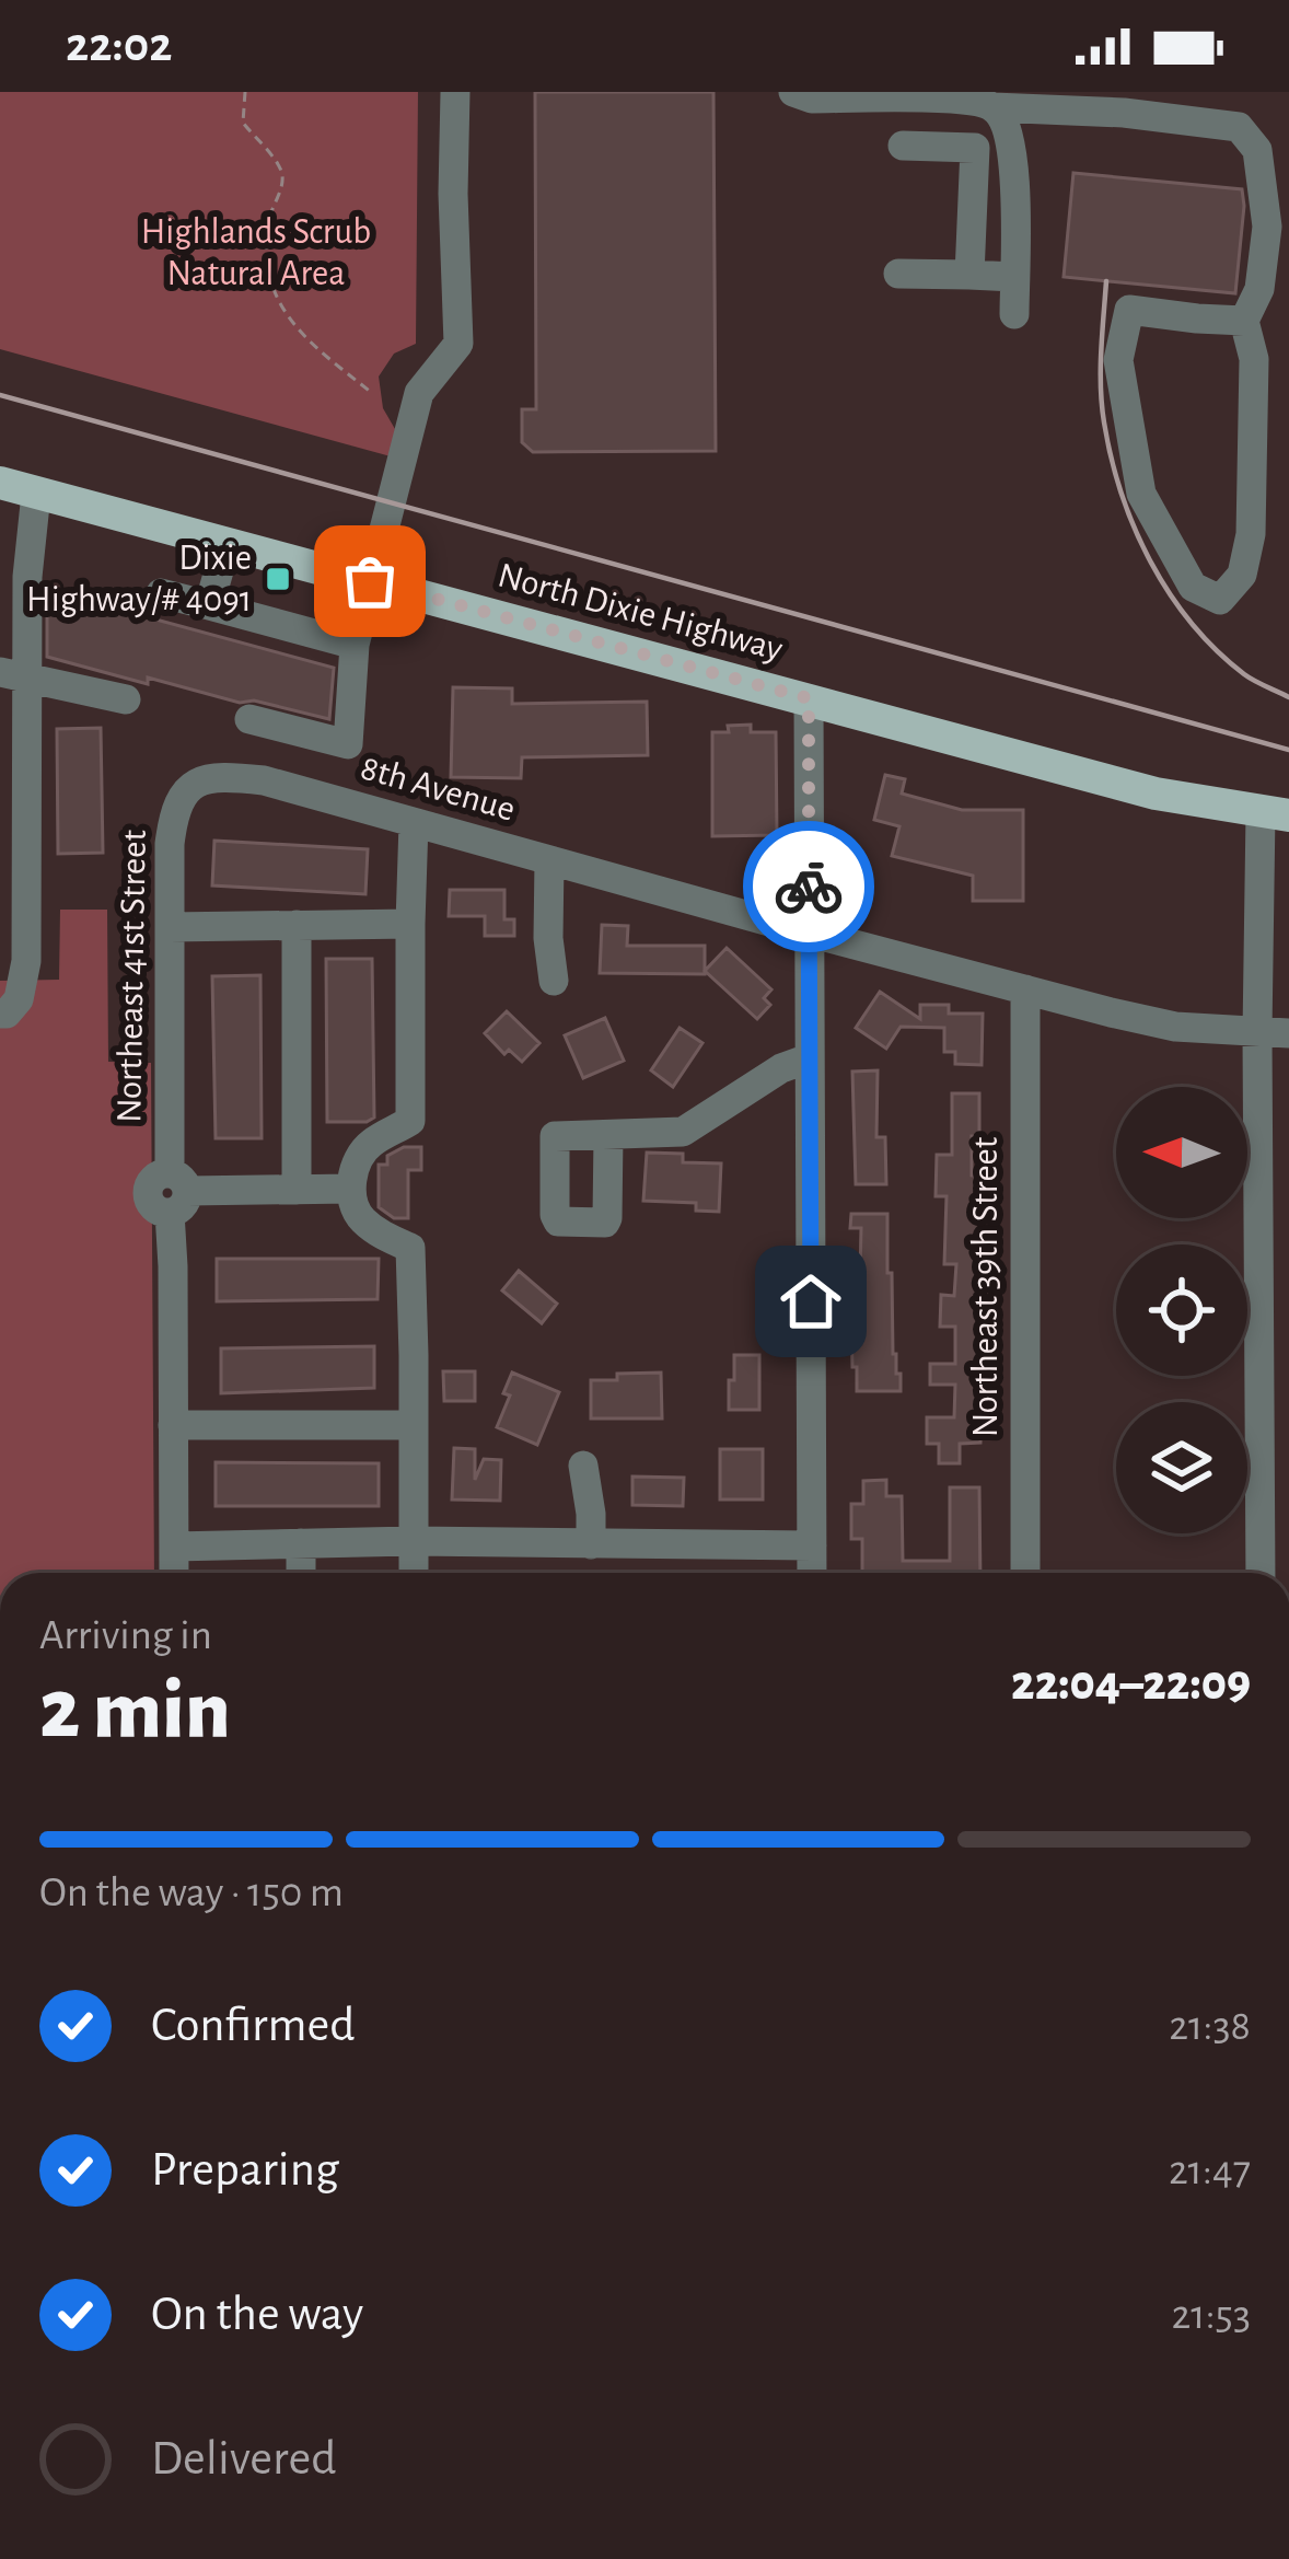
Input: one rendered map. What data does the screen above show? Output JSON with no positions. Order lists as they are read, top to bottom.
{
  "streets": {
    "main road": ["North Dixie Highway"],
    "street": ["8th Avenue", "Northeast 41st Street", "Northeast 39th Street"]
  },
  "crossings": [
    ["8th Avenue", "Northeast 41st Street"]
  ],
  "parks": ["Highlands Scrub Natural Area"],
  "places": {
    "transit": ["Dixie Highway/# 4091"]
  },
  "north": "left",
  "page": {
    "status": "22:02",
    "heading": ["2 min", "Arriving in", "22:04–22:09"],
    "bar": "On the way · 150 m",
    "list": [
      ["Confirmed", "21:38"],
      ["Preparing", "21:47"],
      ["On the way", "21:53"],
      "Delivered"
    ]
  }
}
